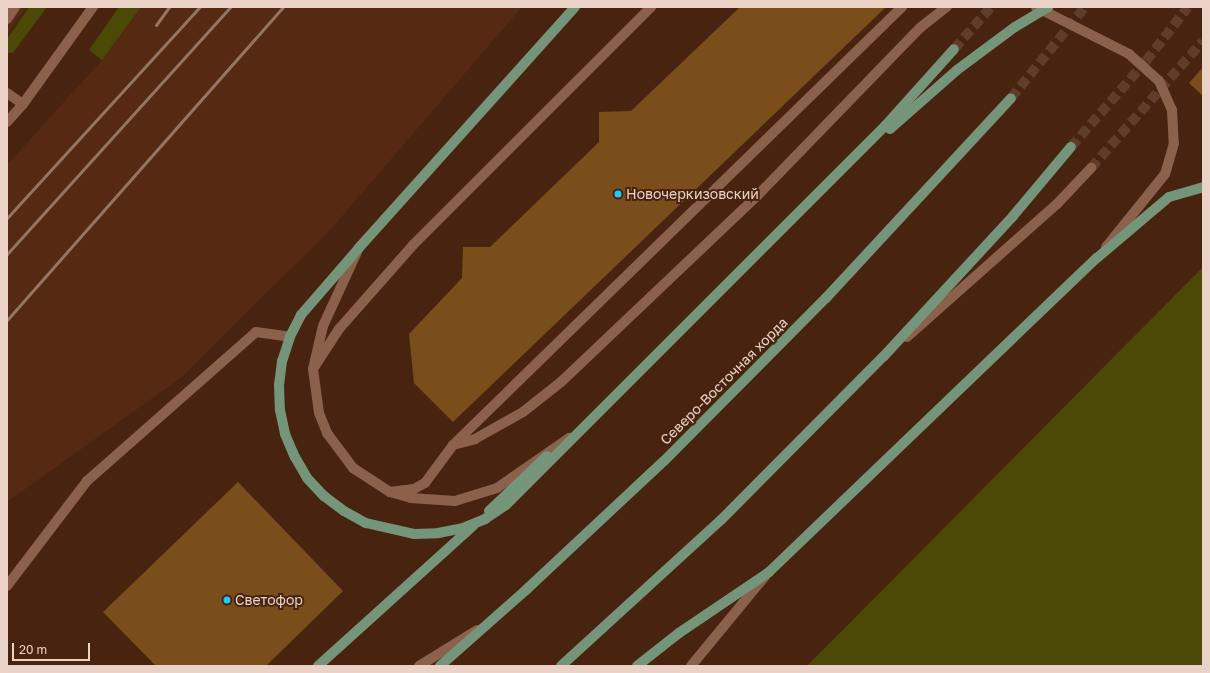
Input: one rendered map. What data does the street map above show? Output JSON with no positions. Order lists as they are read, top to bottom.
{
  "streets": {
    "main road": ["Северо-Восточная хорда"]
  },
  "places": ["Новочеркизовский", "Светофор"],
  "scale_bar": "20 m"
}
